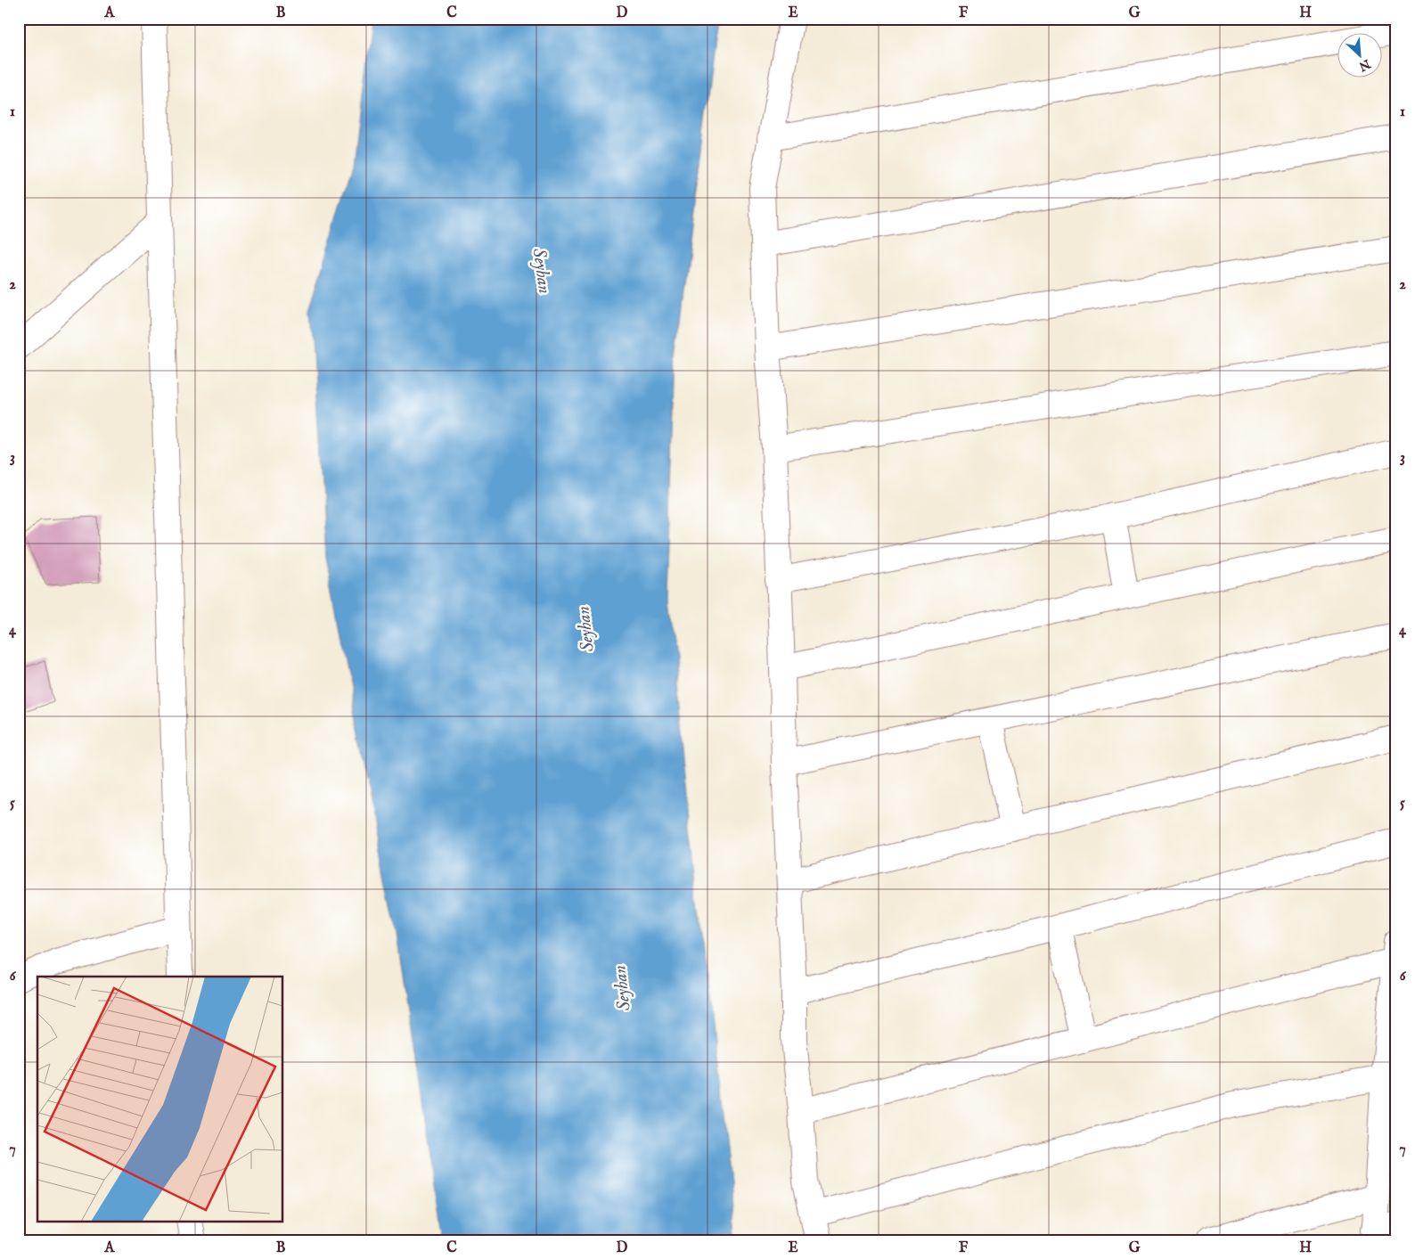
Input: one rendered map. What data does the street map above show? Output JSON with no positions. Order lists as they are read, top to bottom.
{
  "water": ["Seyhan"],
  "north": "bottom right",
  "grid": {
    "columns": [
      "A",
      "B",
      "C",
      "D",
      "E",
      "F",
      "G",
      "H"
    ],
    "rows": [
      "1",
      "2",
      "3",
      "4",
      "5",
      "6",
      "7"
    ]
  }
}
